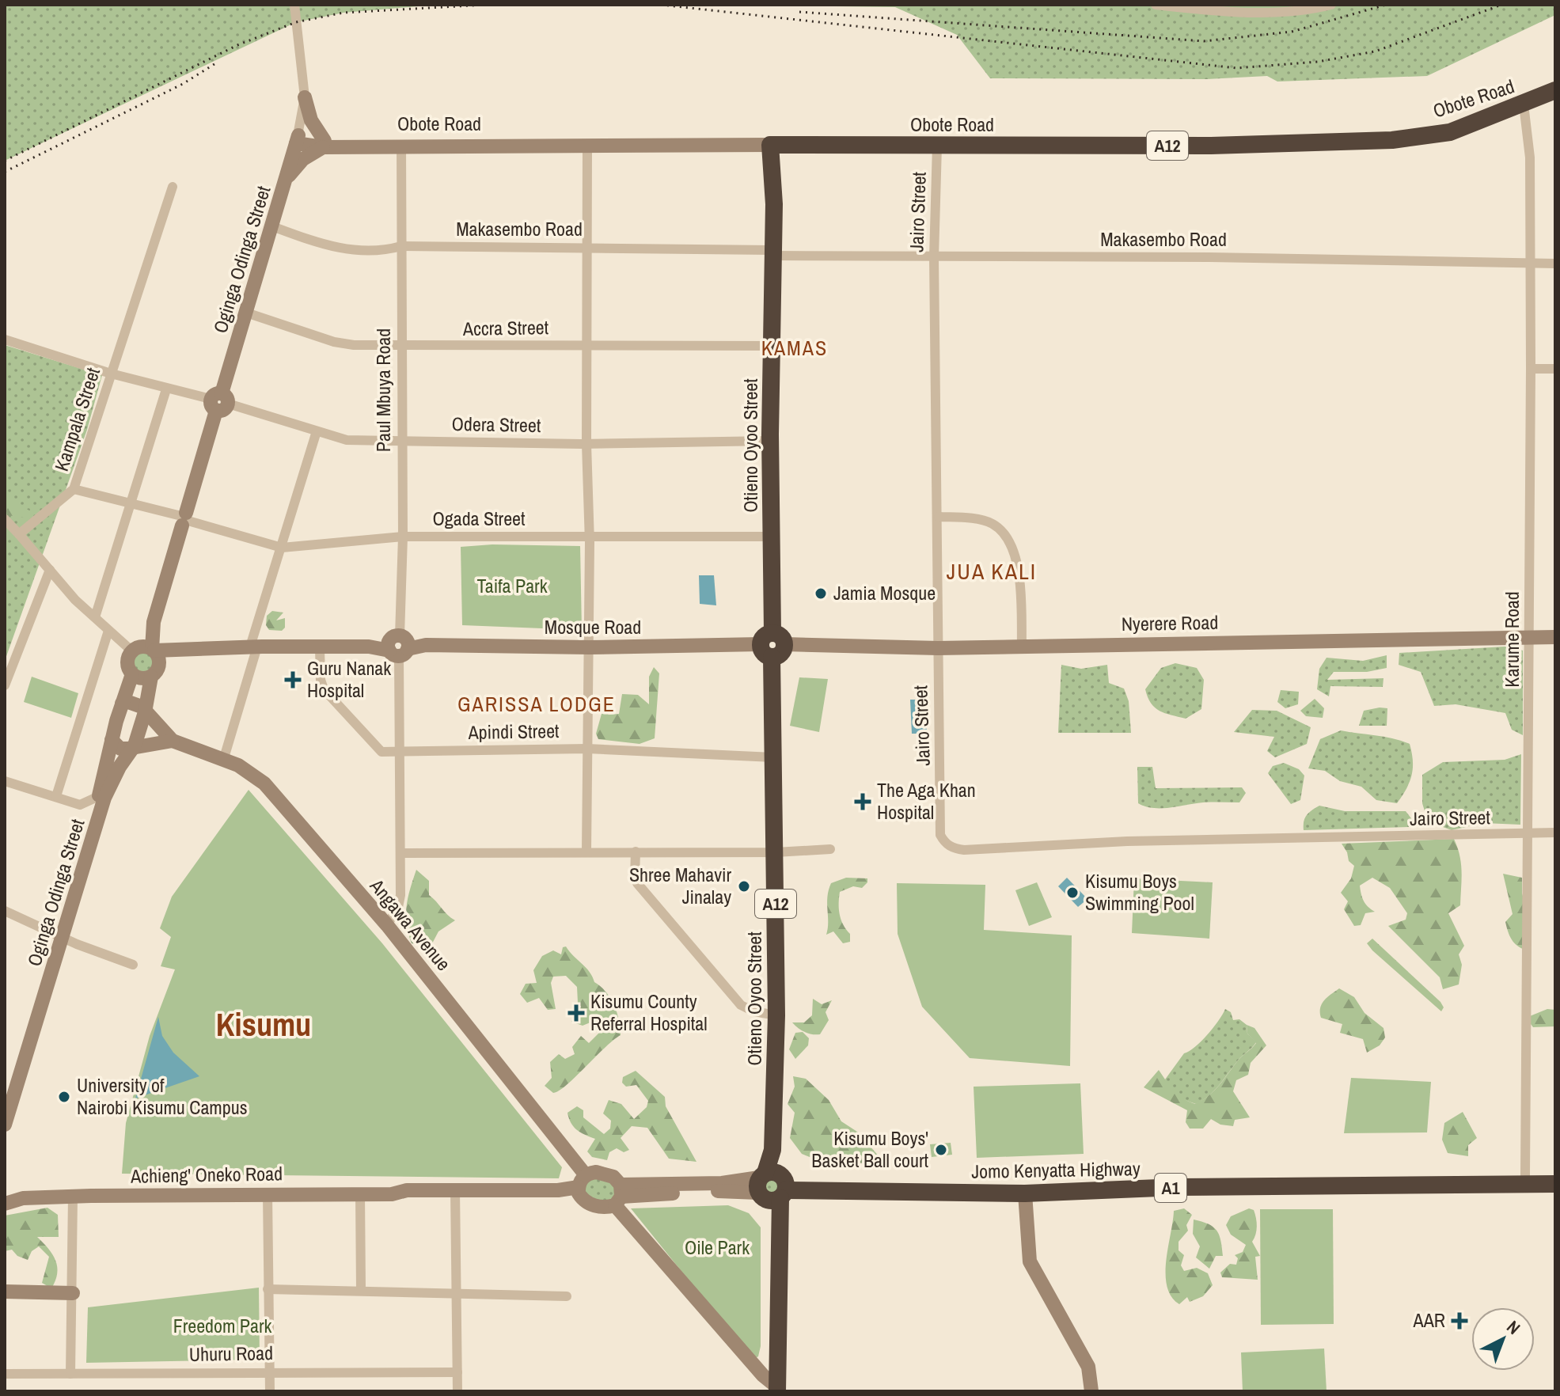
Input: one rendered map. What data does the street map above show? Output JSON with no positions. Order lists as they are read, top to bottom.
{
  "streets": {
    "highway": [
      "Obote Road",
      "A12",
      "Otieno Oyoo Street",
      "Jomo Kenyatta Highway",
      "A1"
    ],
    "main road": [
      "Oginga Odinga Street",
      "Nyerere Road",
      "Mosque Road",
      "Angawa Avenue",
      "Achieng' Oneko Road"
    ],
    "street": [
      "Jairo Street",
      "Makasembo Road",
      "Accra Street",
      "Paul Mbuya Road",
      "Kampala Street",
      "Odera Street",
      "Ogada Street",
      "Karume Road",
      "Apindi Street",
      "Uhuru Road"
    ]
  },
  "crossings": [
    ["Obote Road", "Jairo Street"],
    ["Obote Road", "Oginga Odinga Street"],
    ["Obote Road", "Paul Mbuya Road"],
    ["Obote Road", "Otieno Oyoo Street"],
    ["Obote Road", "Karume Road"],
    ["Jairo Street", "Makasembo Road"],
    ["Jairo Street", "Nyerere Road"],
    ["Jairo Street", "Karume Road"],
    ["Makasembo Road", "Oginga Odinga Street"],
    ["Makasembo Road", "Paul Mbuya Road"],
    ["Makasembo Road", "Otieno Oyoo Street"],
    ["Makasembo Road", "Karume Road"],
    ["Oginga Odinga Street", "Accra Street"],
    ["Oginga Odinga Street", "Odera Street"],
    ["Oginga Odinga Street", "Ogada Street"],
    ["Oginga Odinga Street", "Angawa Avenue"],
    ["Accra Street", "Paul Mbuya Road"],
    ["Accra Street", "Otieno Oyoo Street"],
    ["Paul Mbuya Road", "Odera Street"],
    ["Paul Mbuya Road", "Ogada Street"],
    ["Paul Mbuya Road", "Mosque Road"],
    ["Paul Mbuya Road", "Apindi Street"],
    ["Paul Mbuya Road", "Angawa Avenue"],
    ["Kampala Street", "Odera Street"],
    ["Kampala Street", "Ogada Street"],
    ["Odera Street", "Otieno Oyoo Street"],
    ["Otieno Oyoo Street", "Ogada Street"],
    ["Otieno Oyoo Street", "Nyerere Road"],
    ["Otieno Oyoo Street", "Mosque Road"],
    ["Otieno Oyoo Street", "Apindi Street"],
    ["Otieno Oyoo Street", "Jomo Kenyatta Highway"],
    ["Nyerere Road", "Mosque Road"],
    ["Nyerere Road", "Karume Road"],
    ["Karume Road", "Jomo Kenyatta Highway"],
    ["Angawa Avenue", "Achieng' Oneko Road"]
  ],
  "districts": [
    "KAMAS",
    "JUA KALI",
    "GARISSA LODGE",
    "Kisumu"
  ],
  "parks": ["Taifa Park", "Oile Park", "Freedom Park"],
  "places": {
    "other": [
      "Jamia Mosque",
      "Shree Mahavir Jinalay",
      "Kisumu Boys Swimming Pool",
      "University of Nairobi Kisumu Campus",
      "Kisumu Boys' Basket Ball court"
    ],
    "health": [
      "Guru Nanak Hospital",
      "The Aga Khan Hospital",
      "Kisumu County Referral Hospital",
      "AAR"
    ]
  },
  "north": "top right"
}
